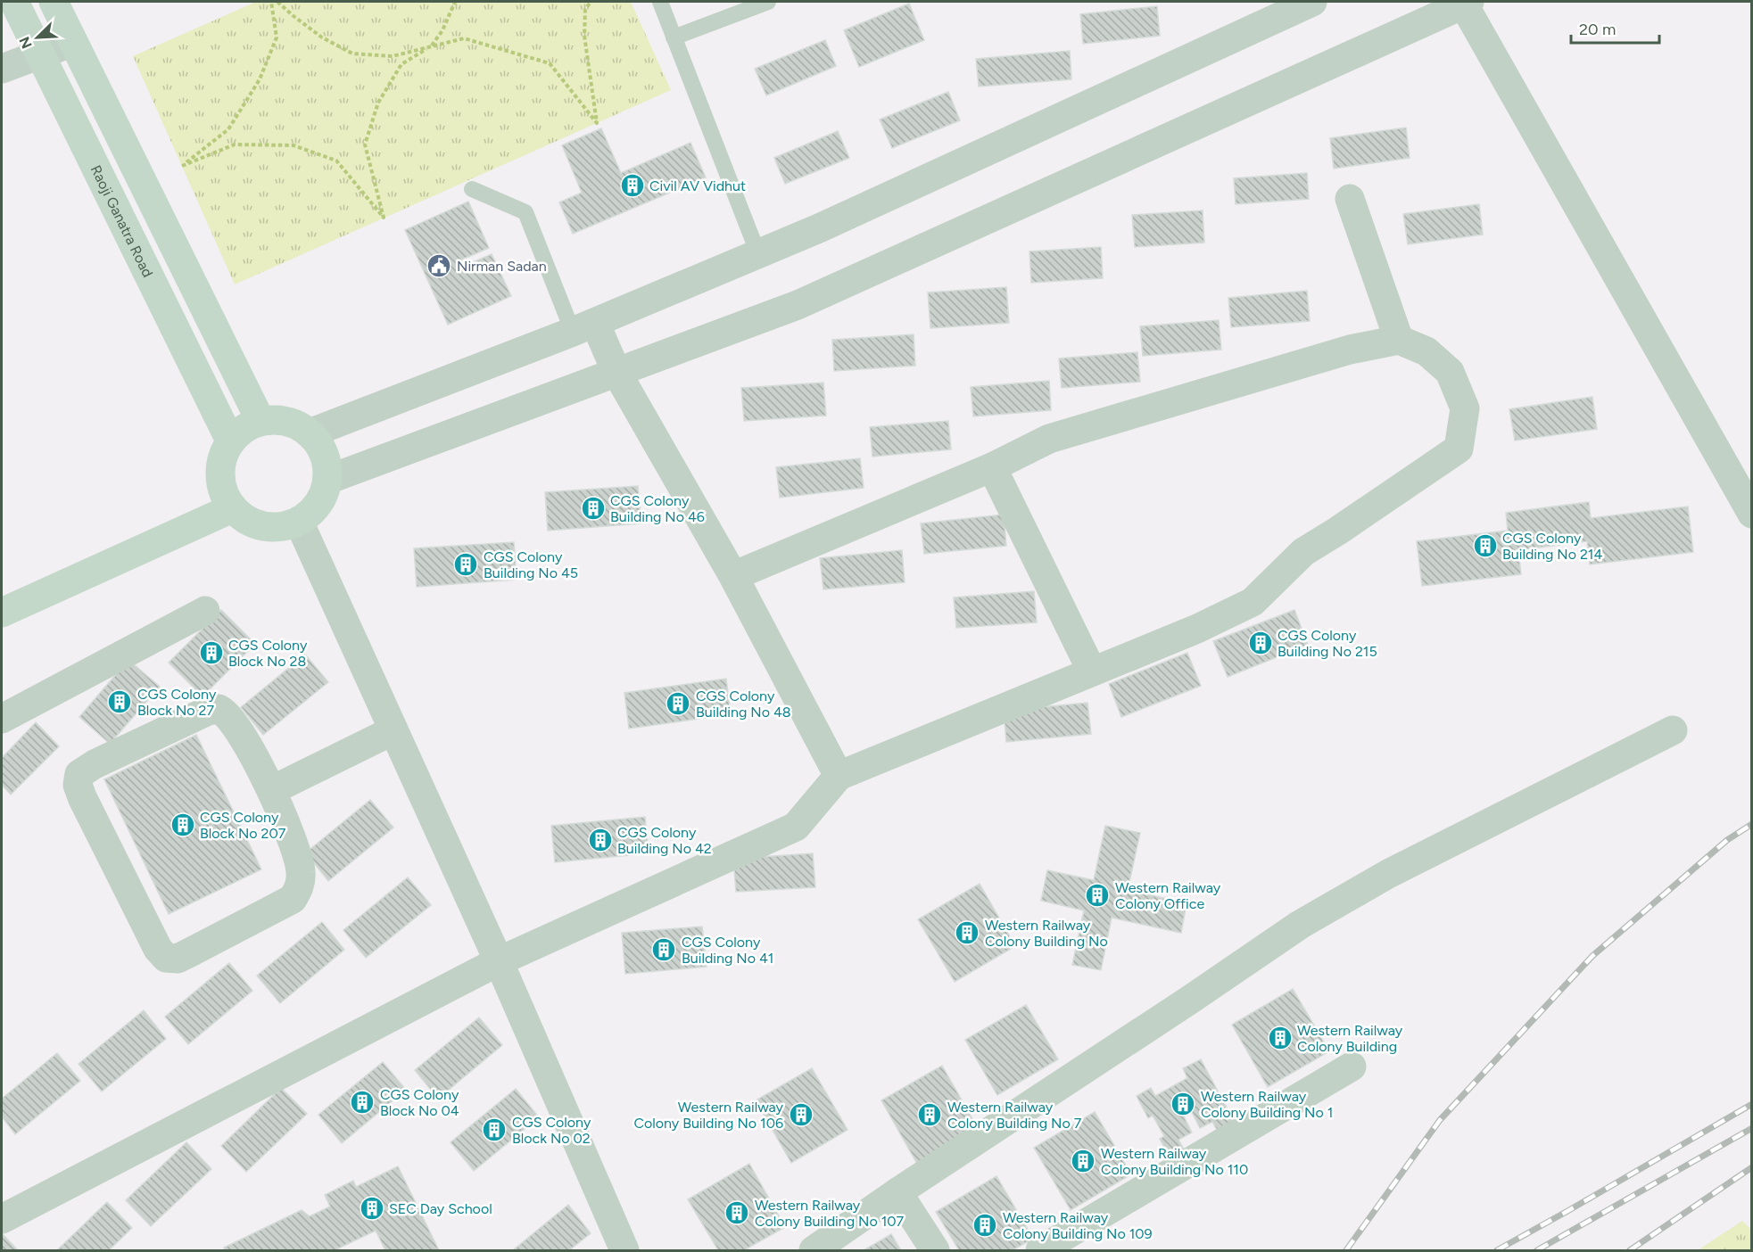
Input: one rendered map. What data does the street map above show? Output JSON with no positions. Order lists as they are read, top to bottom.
{
  "streets": {
    "street": ["Raoji Ganatra Road"]
  },
  "places": {
    "building": [
      "Civil AV Vidhut",
      "CGS Colony Building No 46",
      "CGS Colony Building No 214",
      "CGS Colony Building No 45",
      "CGS Colony Building No 215",
      "CGS Colony Block No 28",
      "CGS Colony Block No 27",
      "CGS Colony Building No 48",
      "CGS Colony Block No 207",
      "CGS Colony Building No 42",
      "Western Railway Colony Office",
      "Western Railway Colony Building No",
      "CGS Colony Building No 41",
      "Western Railway Colony Building",
      "CGS Colony Block No 04",
      "Western Railway Colony Building No 1",
      "Western Railway Colony Building No 106",
      "Western Railway Colony Building No 7",
      "CGS Colony Block No 02",
      "Western Railway Colony Building No 110",
      "SEC Day School",
      "Western Railway Colony Building No 107",
      "Western Railway Colony Building No 109"
    ],
    "public building": ["Nirman Sadan"]
  },
  "scale_bar": "20 m",
  "north": "bottom left"
}
